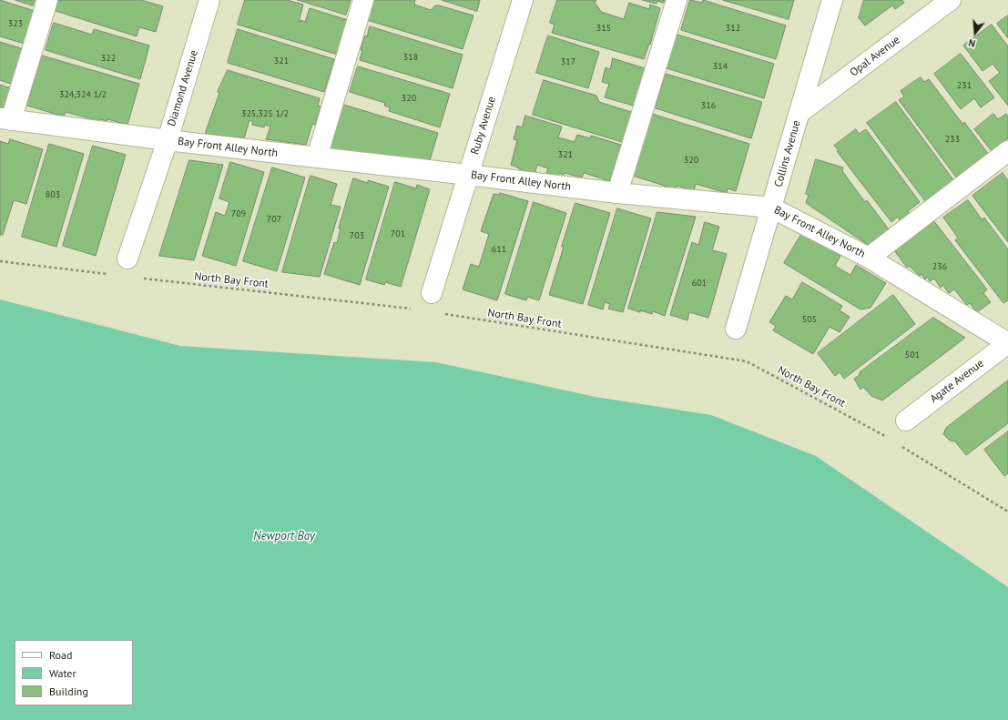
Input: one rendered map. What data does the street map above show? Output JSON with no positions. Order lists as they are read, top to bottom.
{
  "streets": {
    "street": [
      "Opal Avenue",
      "Diamond Avenue",
      "Ruby Avenue",
      "Bay Front Alley North",
      "Collins Avenue",
      "Agate Avenue"
    ],
    "path": ["North Bay Front"]
  },
  "crossings": [
    ["Opal Avenue", "Collins Avenue"],
    ["Diamond Avenue", "Bay Front Alley North"],
    ["Ruby Avenue", "Bay Front Alley North"],
    ["Bay Front Alley North", "Collins Avenue"],
    ["Bay Front Alley North", "Agate Avenue"]
  ],
  "water": ["Newport Bay"],
  "house_numbers": [
    "323",
    "315",
    "312",
    "318",
    "322",
    "321",
    "317",
    "314",
    "231",
    "324,324 1/2",
    "320",
    "316",
    "325,325 1/2",
    "233",
    "321",
    "320",
    "803",
    "709",
    "707",
    "701",
    "703",
    "611",
    "236",
    "601",
    "505",
    "501"
  ],
  "legend": ["Road", "Water", "Building"],
  "north": "bottom"
}
